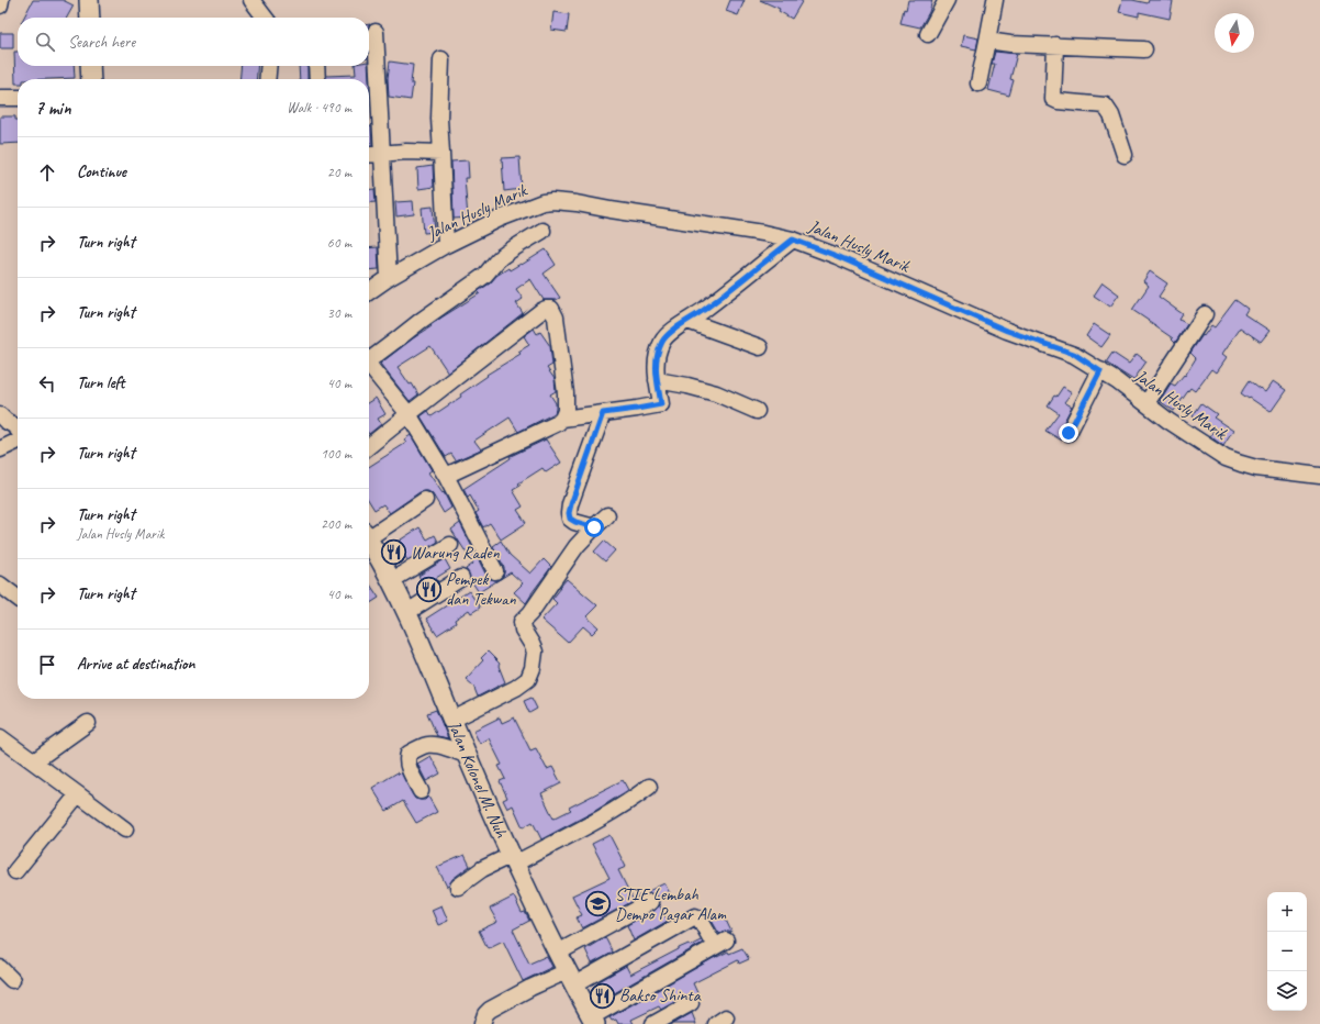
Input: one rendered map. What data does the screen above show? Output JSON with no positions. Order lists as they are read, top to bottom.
{
  "streets": {
    "main road": ["Jalan Kolonel M. Nuh"],
    "street": ["Jalan Husly Marik"]
  },
  "places": {
    "restaurant": ["Warung Raden", "Pempek dan Tekwan", "Bakso Shinta"],
    "school or university": ["STIE Lembah Dempo Pagar Alam"]
  },
  "north": "bottom",
  "page": {
    "search": "Search here",
    "heading": ["7 min", "Walk · 490 m"],
    "list": [
      ["Continue", "20 m"],
      ["Turn right", "60 m"],
      ["Turn right", "30 m"],
      ["Turn left", "40 m"],
      ["Turn right", "100 m"],
      ["Turn right", "Jalan Husly Marik", "200 m"],
      ["Turn right", "40 m"],
      "Arrive at destination"
    ],
    "map_buttons": ["+", "−"]
  }
}
